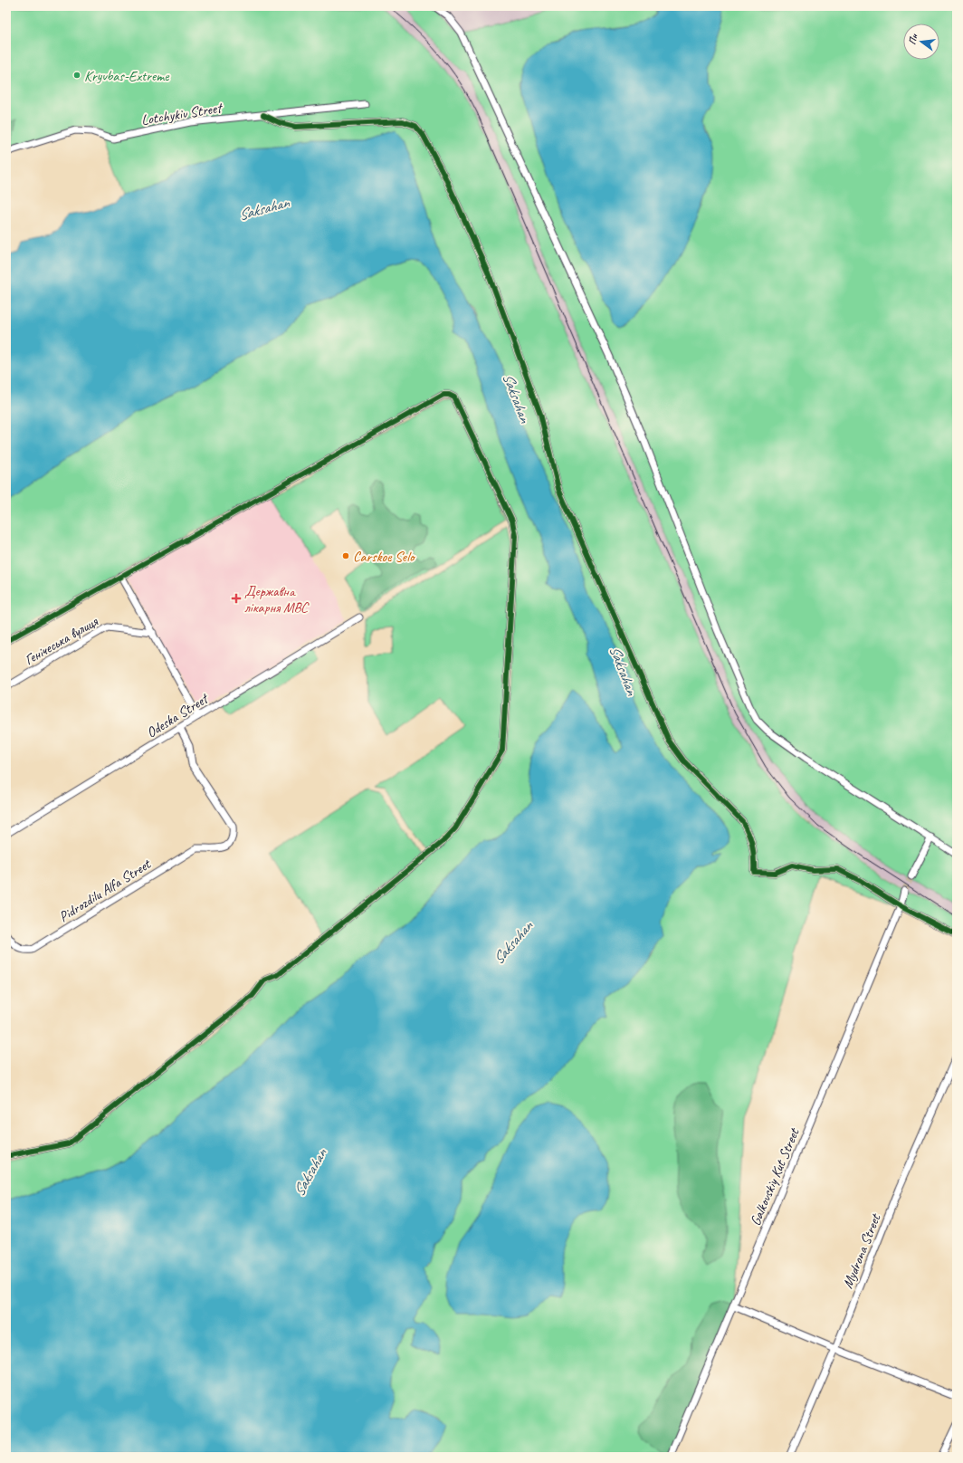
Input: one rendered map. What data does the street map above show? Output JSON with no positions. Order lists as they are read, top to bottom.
{
  "streets": {
    "street": [
      "Lotchykiv Street",
      "Генічеська вулиця",
      "Odeska Street",
      "Pidrozdilu Alfa Street",
      "Galkovskiy Kut Street",
      "Mydrona Street"
    ]
  },
  "crossings": [
    ["Odeska Street", "Pidrozdilu Alfa Street"]
  ],
  "water": ["Saksahan"],
  "places": {
    "other": ["Kryvbas-Extreme", "Carskое Selo"],
    "health": ["Державна лікарня МВС"]
  },
  "north": "left"
}
